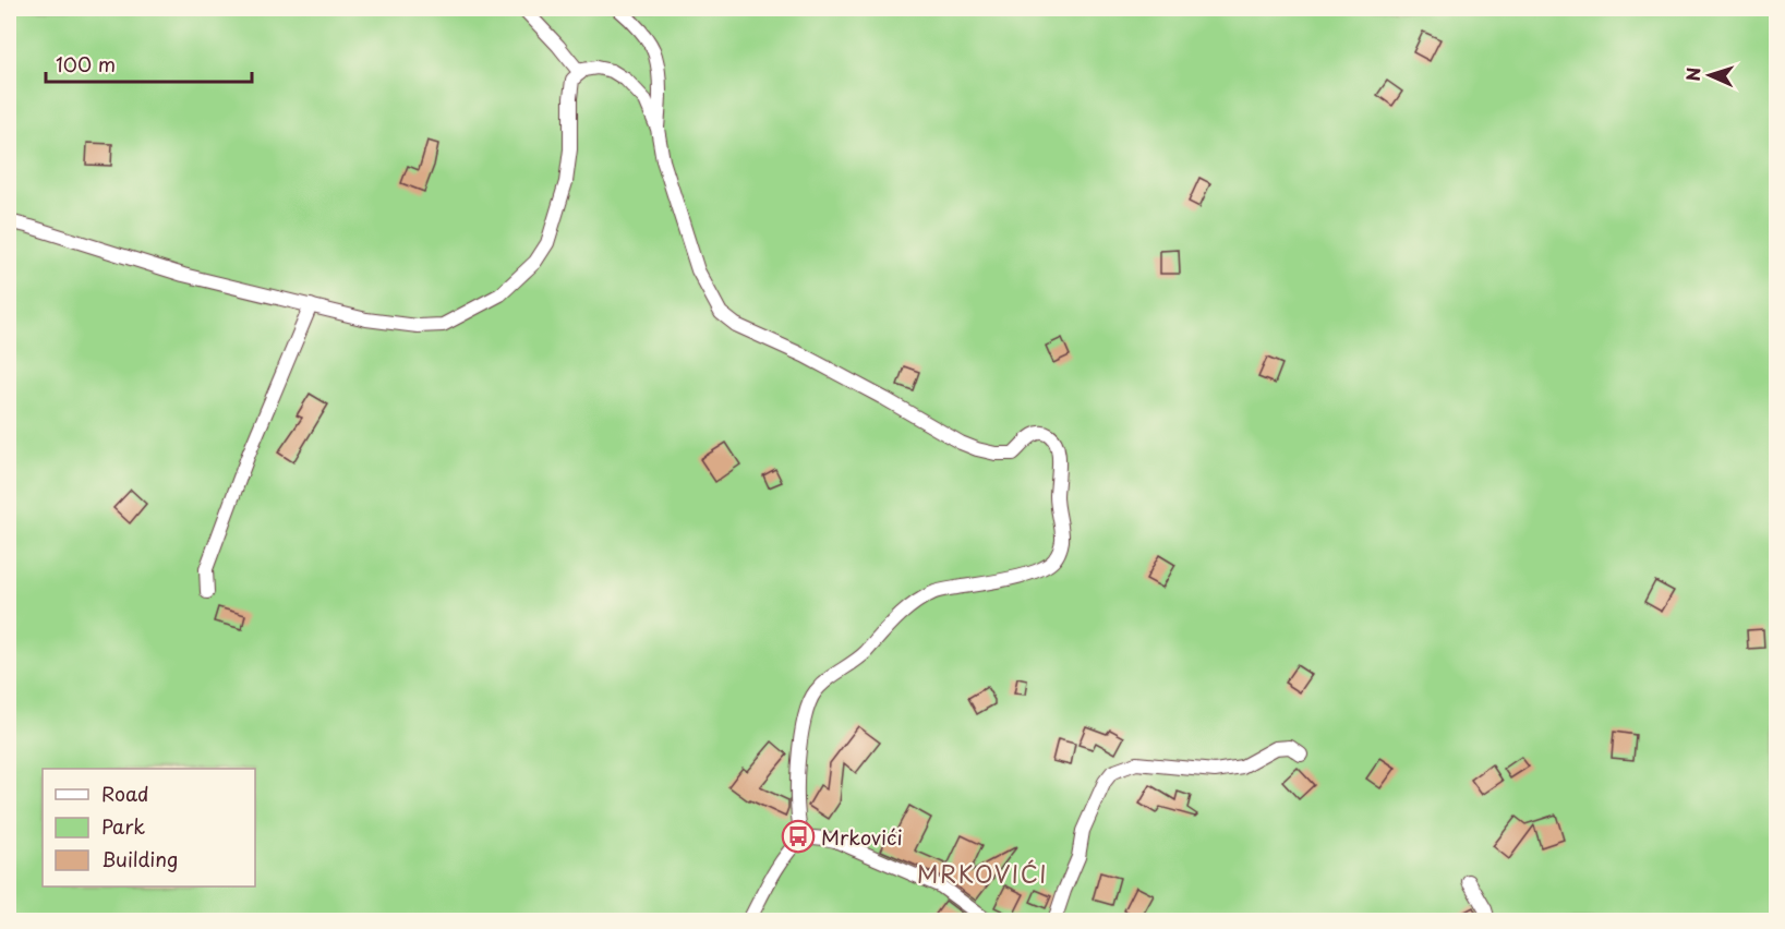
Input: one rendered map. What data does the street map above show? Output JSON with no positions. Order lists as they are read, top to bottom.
{
  "districts": ["MRKOVIĆI"],
  "places": {
    "bus stop": ["Mrkovići"]
  },
  "legend": ["Road", "Park", "Building"],
  "scale_bar": "100 m",
  "north": "left"
}
